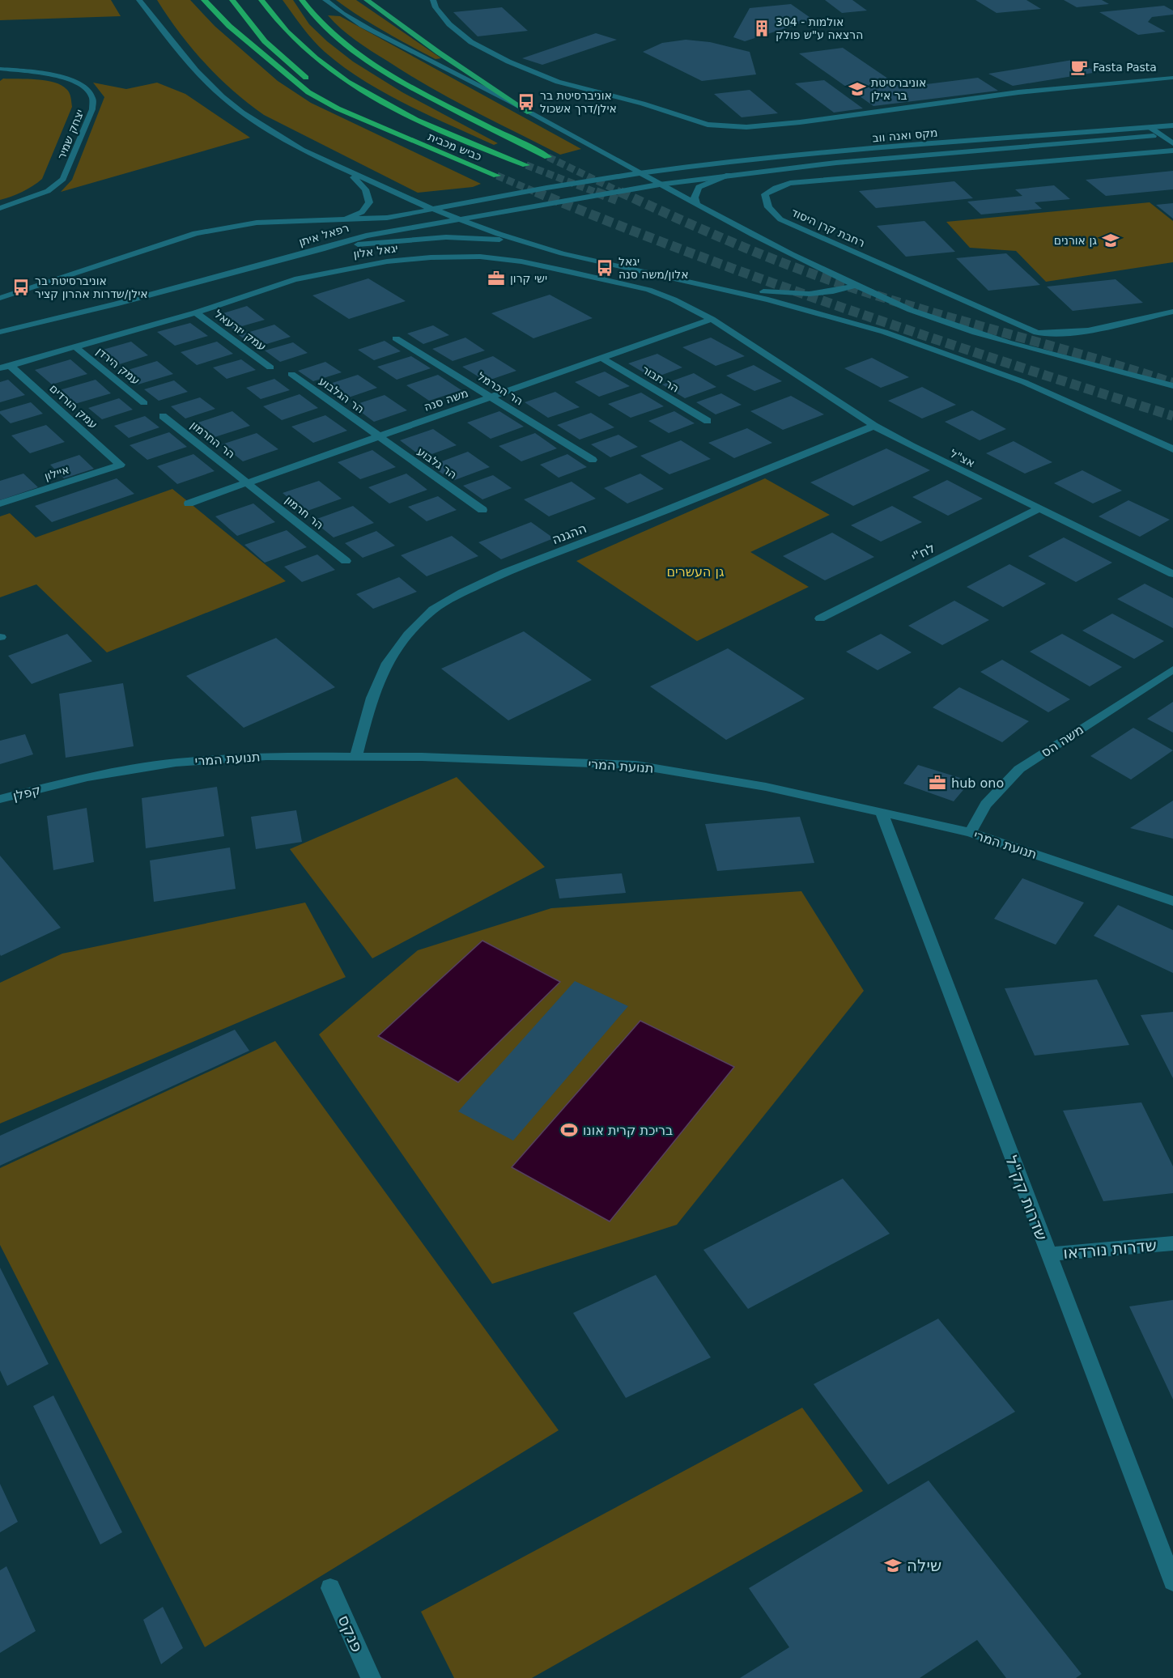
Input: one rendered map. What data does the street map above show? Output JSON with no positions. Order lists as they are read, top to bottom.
{
  "streets": {
    "highway": ["כביש מכבית"],
    "street": [
      "יצחק שמיר",
      "מקס ואנה ווב",
      "רחבת קרן היסוד",
      "רפאל איתן",
      "יגאל אלון",
      "עמק יזרעאל",
      "עמק הירדן",
      "הר תבור",
      "הר הכרמל",
      "הר הגלבוע",
      "משה סנה",
      "עמק הורדים",
      "הר החרמון",
      "אצ\"ל",
      "הר גלבוע",
      "איילון",
      "הר חרמון",
      "ההגנה",
      "לח\"י",
      "משה הס",
      "תנועת המרי",
      "קפלן",
      "שדרות קק\"ל",
      "שדרות נורדאו",
      "פנקס"
    ]
  },
  "crossings": [
    ["מקס ואנה ווב", "רפאל איתן"],
    ["יגאל אלון", "עמק יזרעאל"],
    ["יגאל אלון", "עמק הירדן"],
    ["יגאל אלון", "משה סנה"],
    ["יגאל אלון", "עמק הורדים"],
    ["יגאל אלון", "אצ\"ל"],
    ["הר תבור", "משה סנה"],
    ["הר הכרמל", "משה סנה"],
    ["הר הגלבוע", "משה סנה"],
    ["הר הגלבוע", "הר גלבוע"],
    ["משה סנה", "הר החרמון"],
    ["משה סנה", "הר גלבוע"],
    ["משה סנה", "הר חרמון"],
    ["עמק הורדים", "איילון"],
    ["הר החרמון", "הר חרמון"],
    ["אצ\"ל", "ההגנה"],
    ["אצ\"ל", "לח\"י"],
    ["ההגנה", "תנועת המרי"],
    ["משה הס", "תנועת המרי"],
    ["תנועת המרי", "קפלן"],
    ["תנועת המרי", "שדרות קק\"ל"],
    ["שדרות קק\"ל", "שדרות נורדאו"]
  ],
  "parks": ["גן העשרים"],
  "places": {
    "building": ["304 - אולמות הרצאה ע\"ש פולק"],
    "cafe": ["Fasta Pasta"],
    "school or university": ["אוניברסיטת בר אילן", "גן אורנים", "שילה"],
    "bus stop": ["אוניברסיטת בר אילן/דרך אשכול", "יגאל אלון/משה סנה", "אוניברסיטת בר אילן/שדרות אהרון קציר"],
    "office": ["ישי קרון", "hub ono"],
    "sports": ["בריכת קרית אונו"]
  }
}
